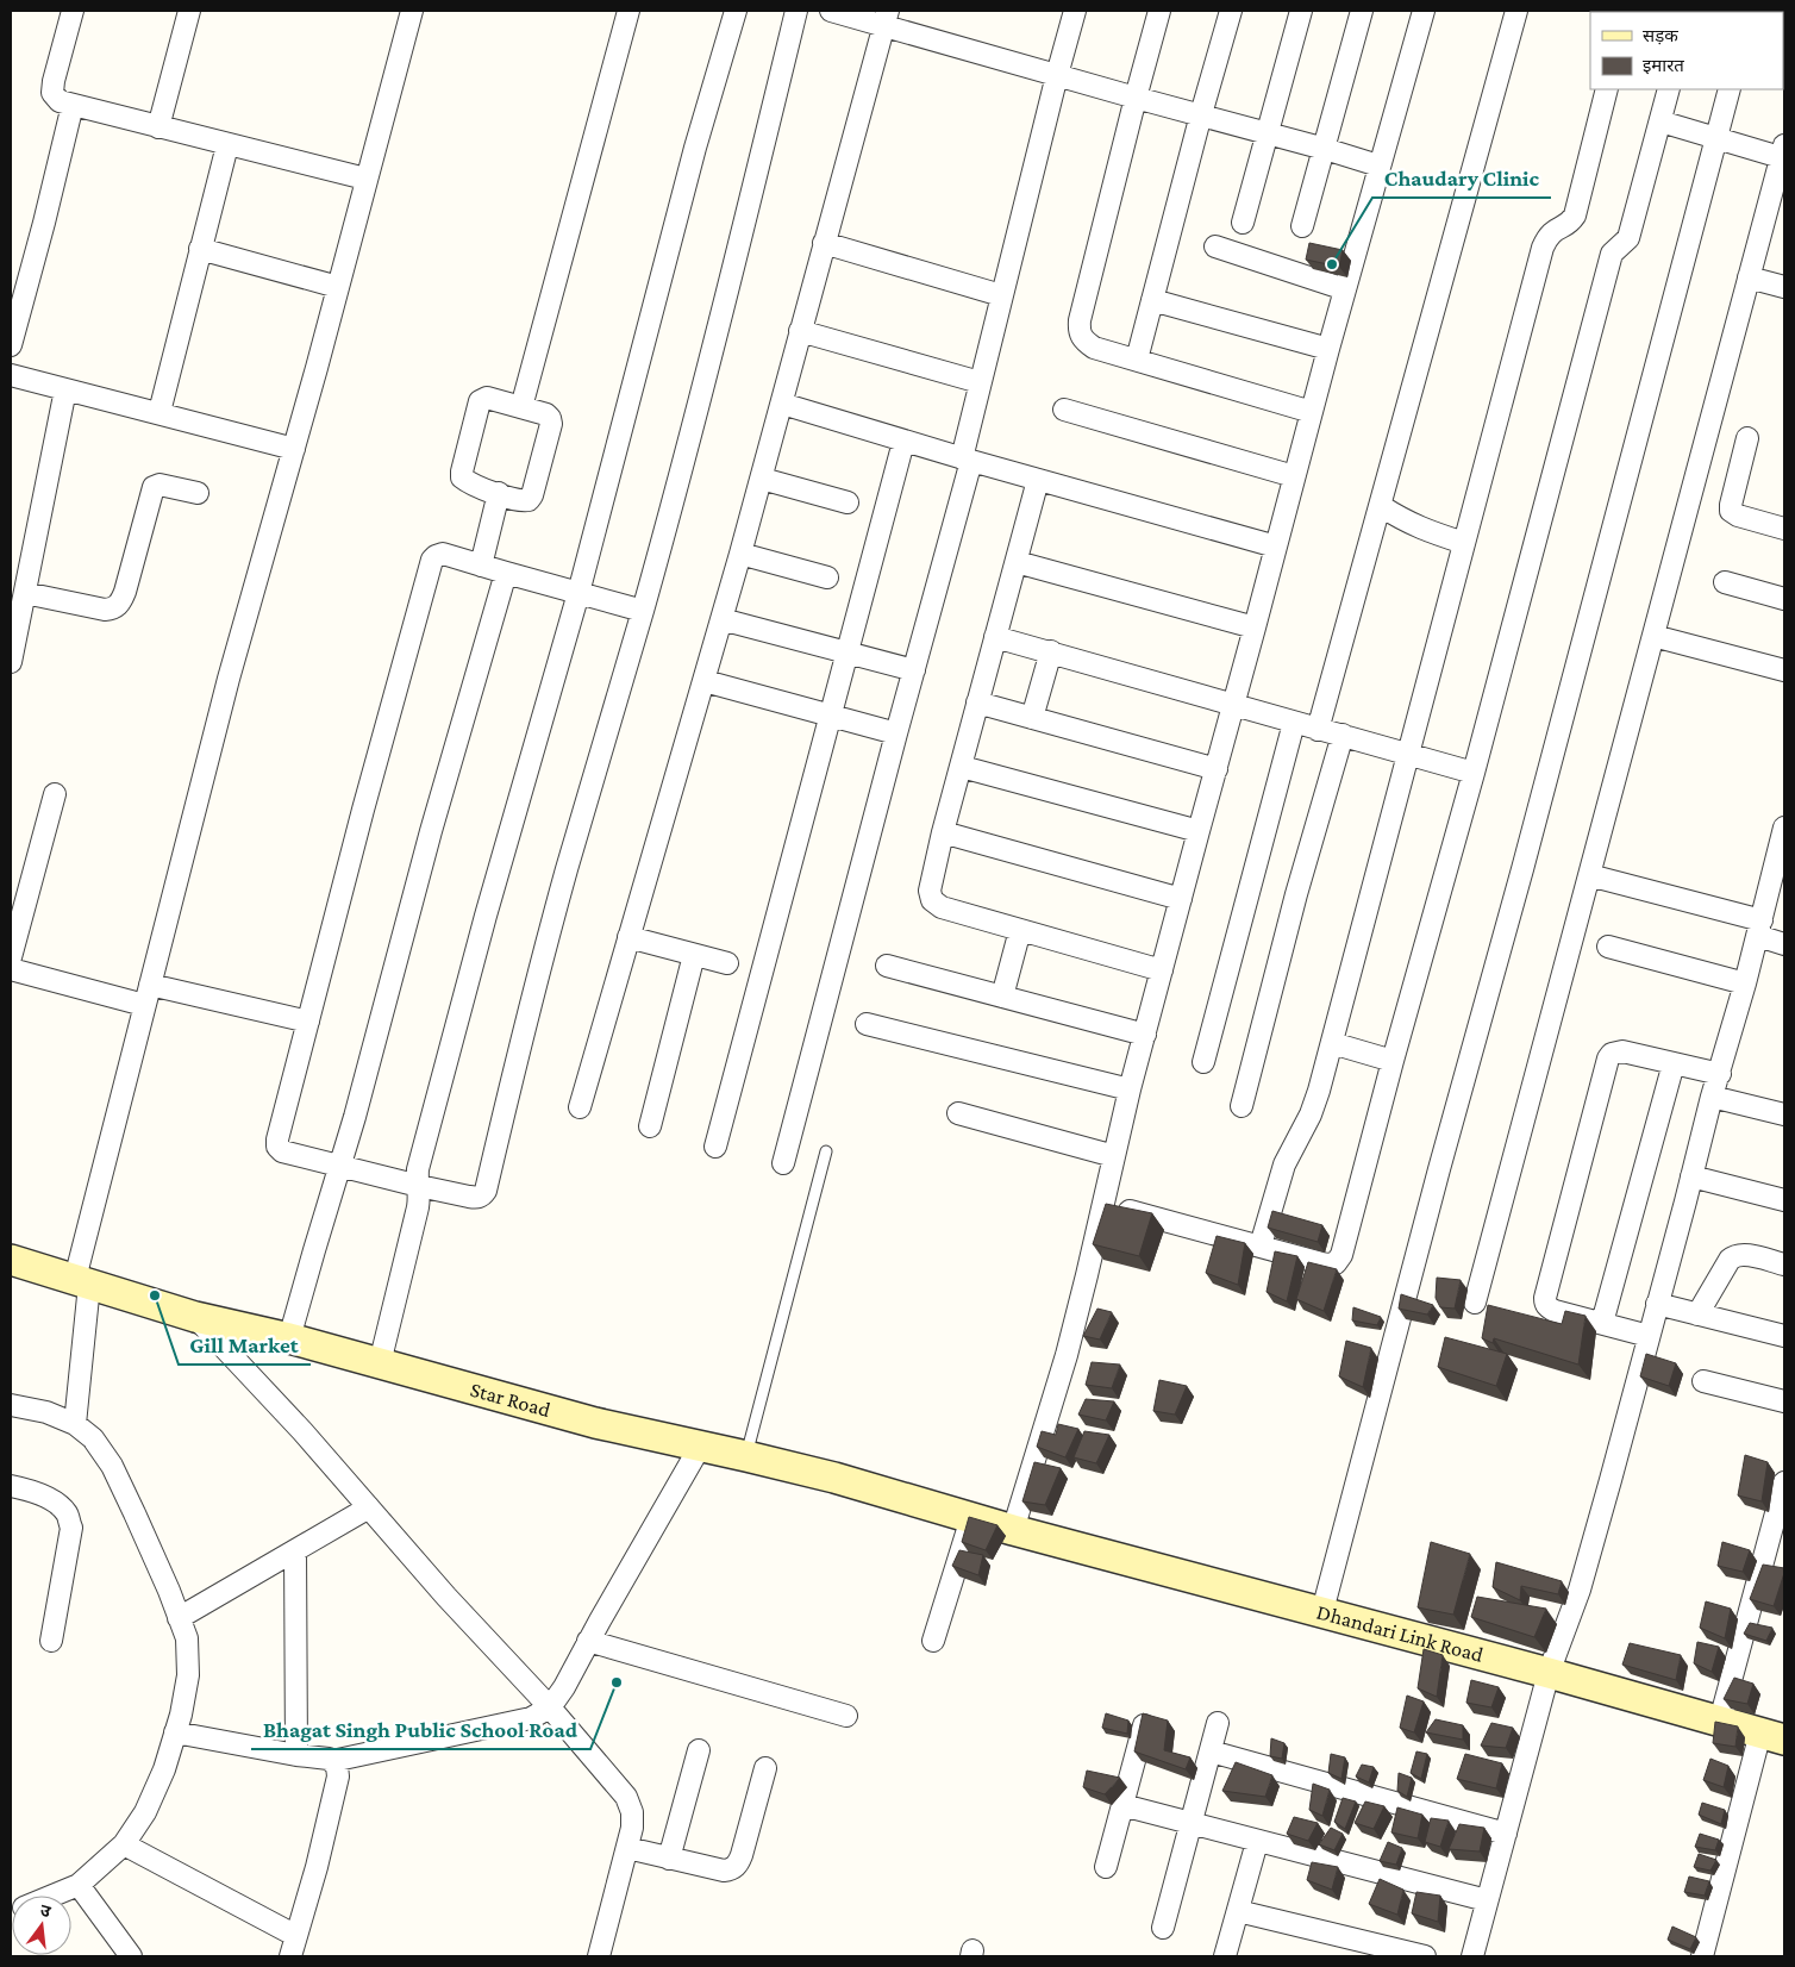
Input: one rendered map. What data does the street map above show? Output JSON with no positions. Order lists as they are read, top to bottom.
{
  "streets": {
    "street": ["Star Road", "Dhandari Link Road"]
  },
  "crossings": [
    ["Star Road", "Dhandari Link Road"]
  ],
  "places": ["Chaudary Clinic", "Gill Market", "Bhagat Singh Public School Road"],
  "legend": ["सड़क", "इमारत"],
  "north": "top"
}
